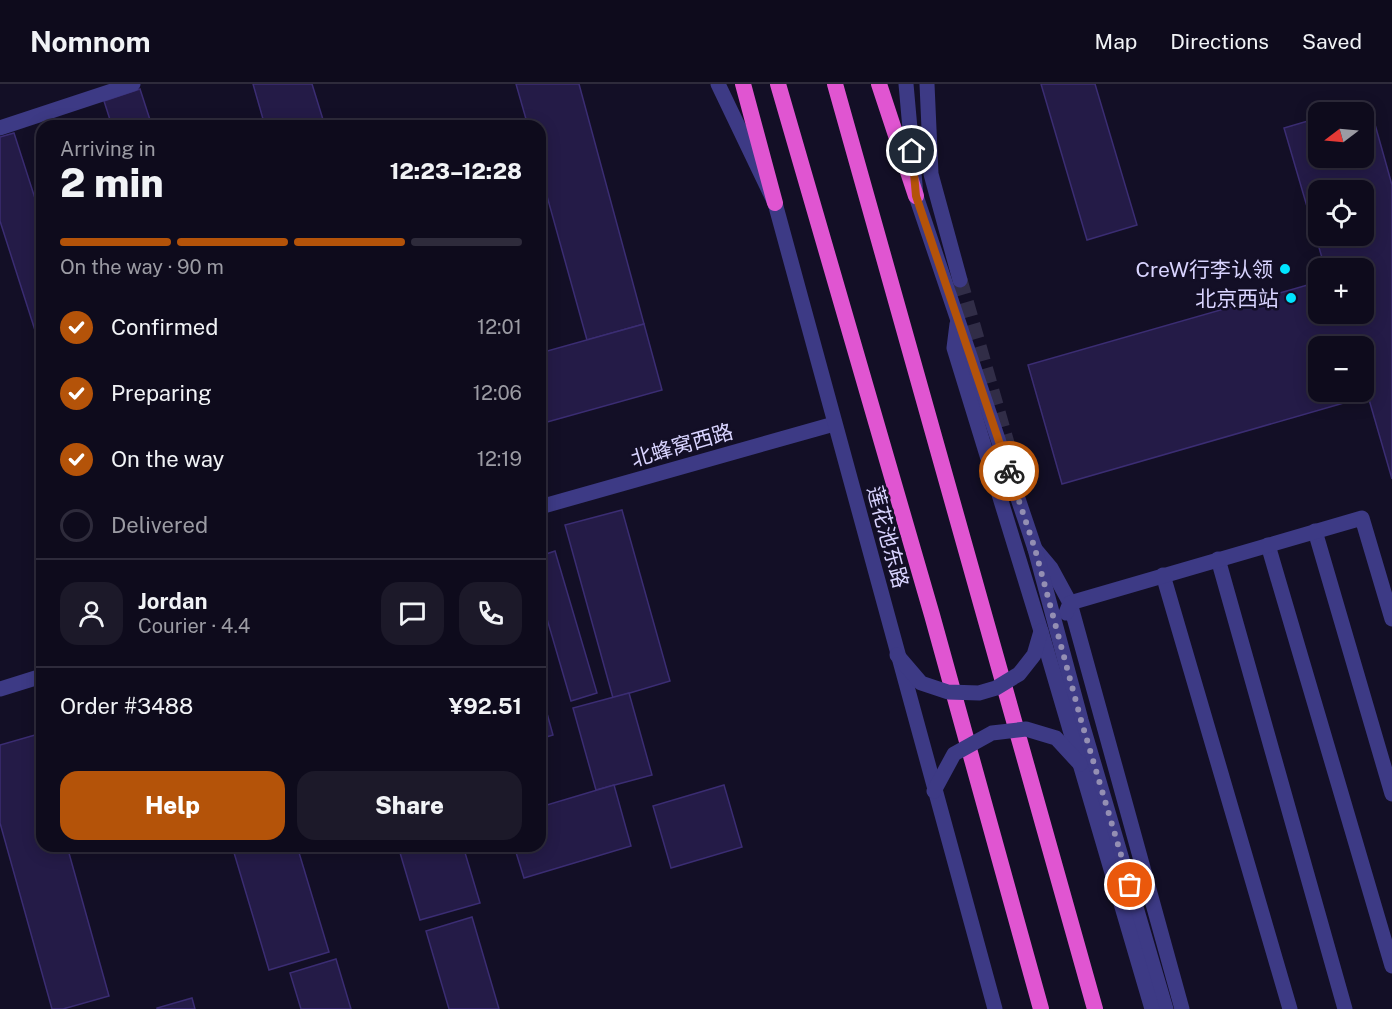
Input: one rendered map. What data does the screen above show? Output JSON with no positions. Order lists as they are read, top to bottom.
{
  "streets": {
    "highway": ["莲花池东路"],
    "street": ["北蜂窝西路"]
  },
  "crossings": [
    ["北蜂窝西路", "莲花池东路"]
  ],
  "places": ["CreW行李认领", "北京西站"],
  "north": "left",
  "page": {
    "header": "Nomnom",
    "nav": ["Map", "Directions", "Saved"],
    "map_buttons": ["+", "−"],
    "heading": ["2 min", "Arriving in", "12:23–12:28"],
    "panel": [
      "Jordan",
      "Courier · 4.4",
      "Order #3488",
      "¥92.51"
    ],
    "bar": "On the way · 90 m",
    "list": [
      ["Confirmed", "12:01"],
      ["Preparing", "12:06"],
      ["On the way", "12:19"],
      "Delivered"
    ],
    "buttons": ["Help", "Share"]
  }
}
